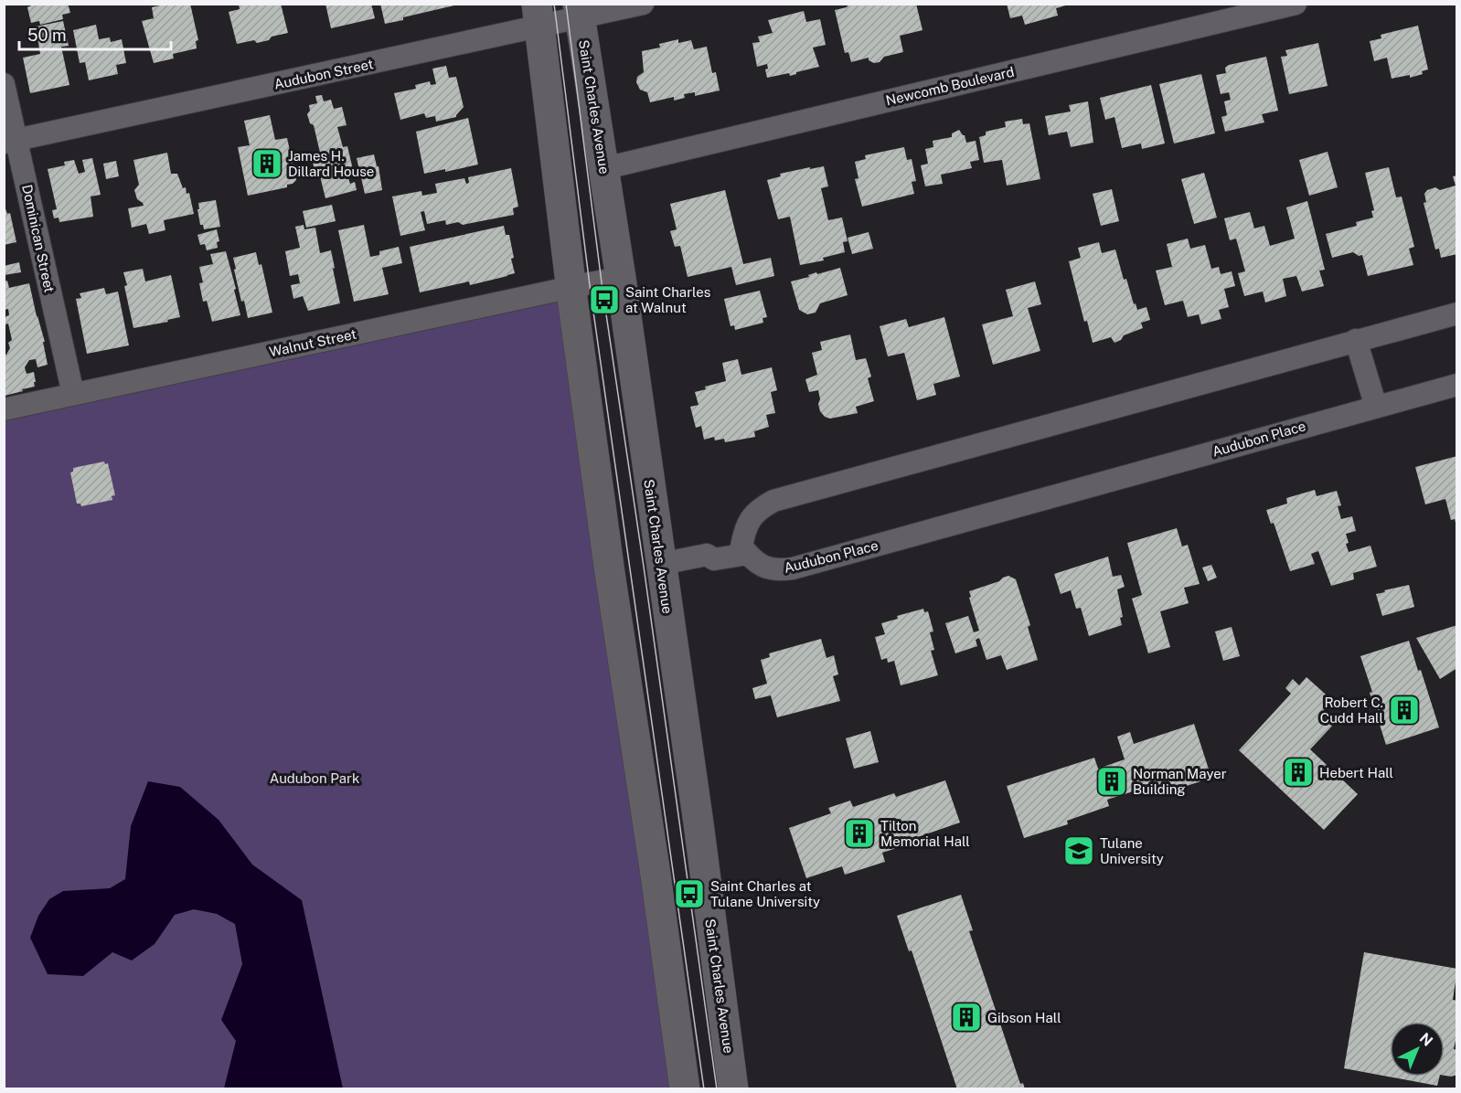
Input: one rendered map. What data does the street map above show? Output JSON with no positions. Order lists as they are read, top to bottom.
{
  "streets": {
    "main road": ["Saint Charles Avenue"],
    "street": [
      "Audubon Street",
      "Newcomb Boulevard",
      "Dominican Street",
      "Walnut Street",
      "Audubon Place"
    ]
  },
  "crossings": [
    ["Audubon Street", "Saint Charles Avenue"],
    ["Audubon Street", "Dominican Street"],
    ["Newcomb Boulevard", "Saint Charles Avenue"],
    ["Saint Charles Avenue", "Walnut Street"],
    ["Dominican Street", "Walnut Street"]
  ],
  "parks": ["Audubon Park"],
  "places": {
    "building": [
      "James H. Dillard House",
      "Robert C. Cudd Hall",
      "Hebert Hall",
      "Norman Mayer Building",
      "Tilton Memorial Hall",
      "Gibson Hall"
    ],
    "bus stop": ["Saint Charles at Walnut", "Saint Charles at Tulane University"],
    "school or university": ["Tulane University"]
  },
  "scale_bar": "50 m",
  "north": "top right"
}
